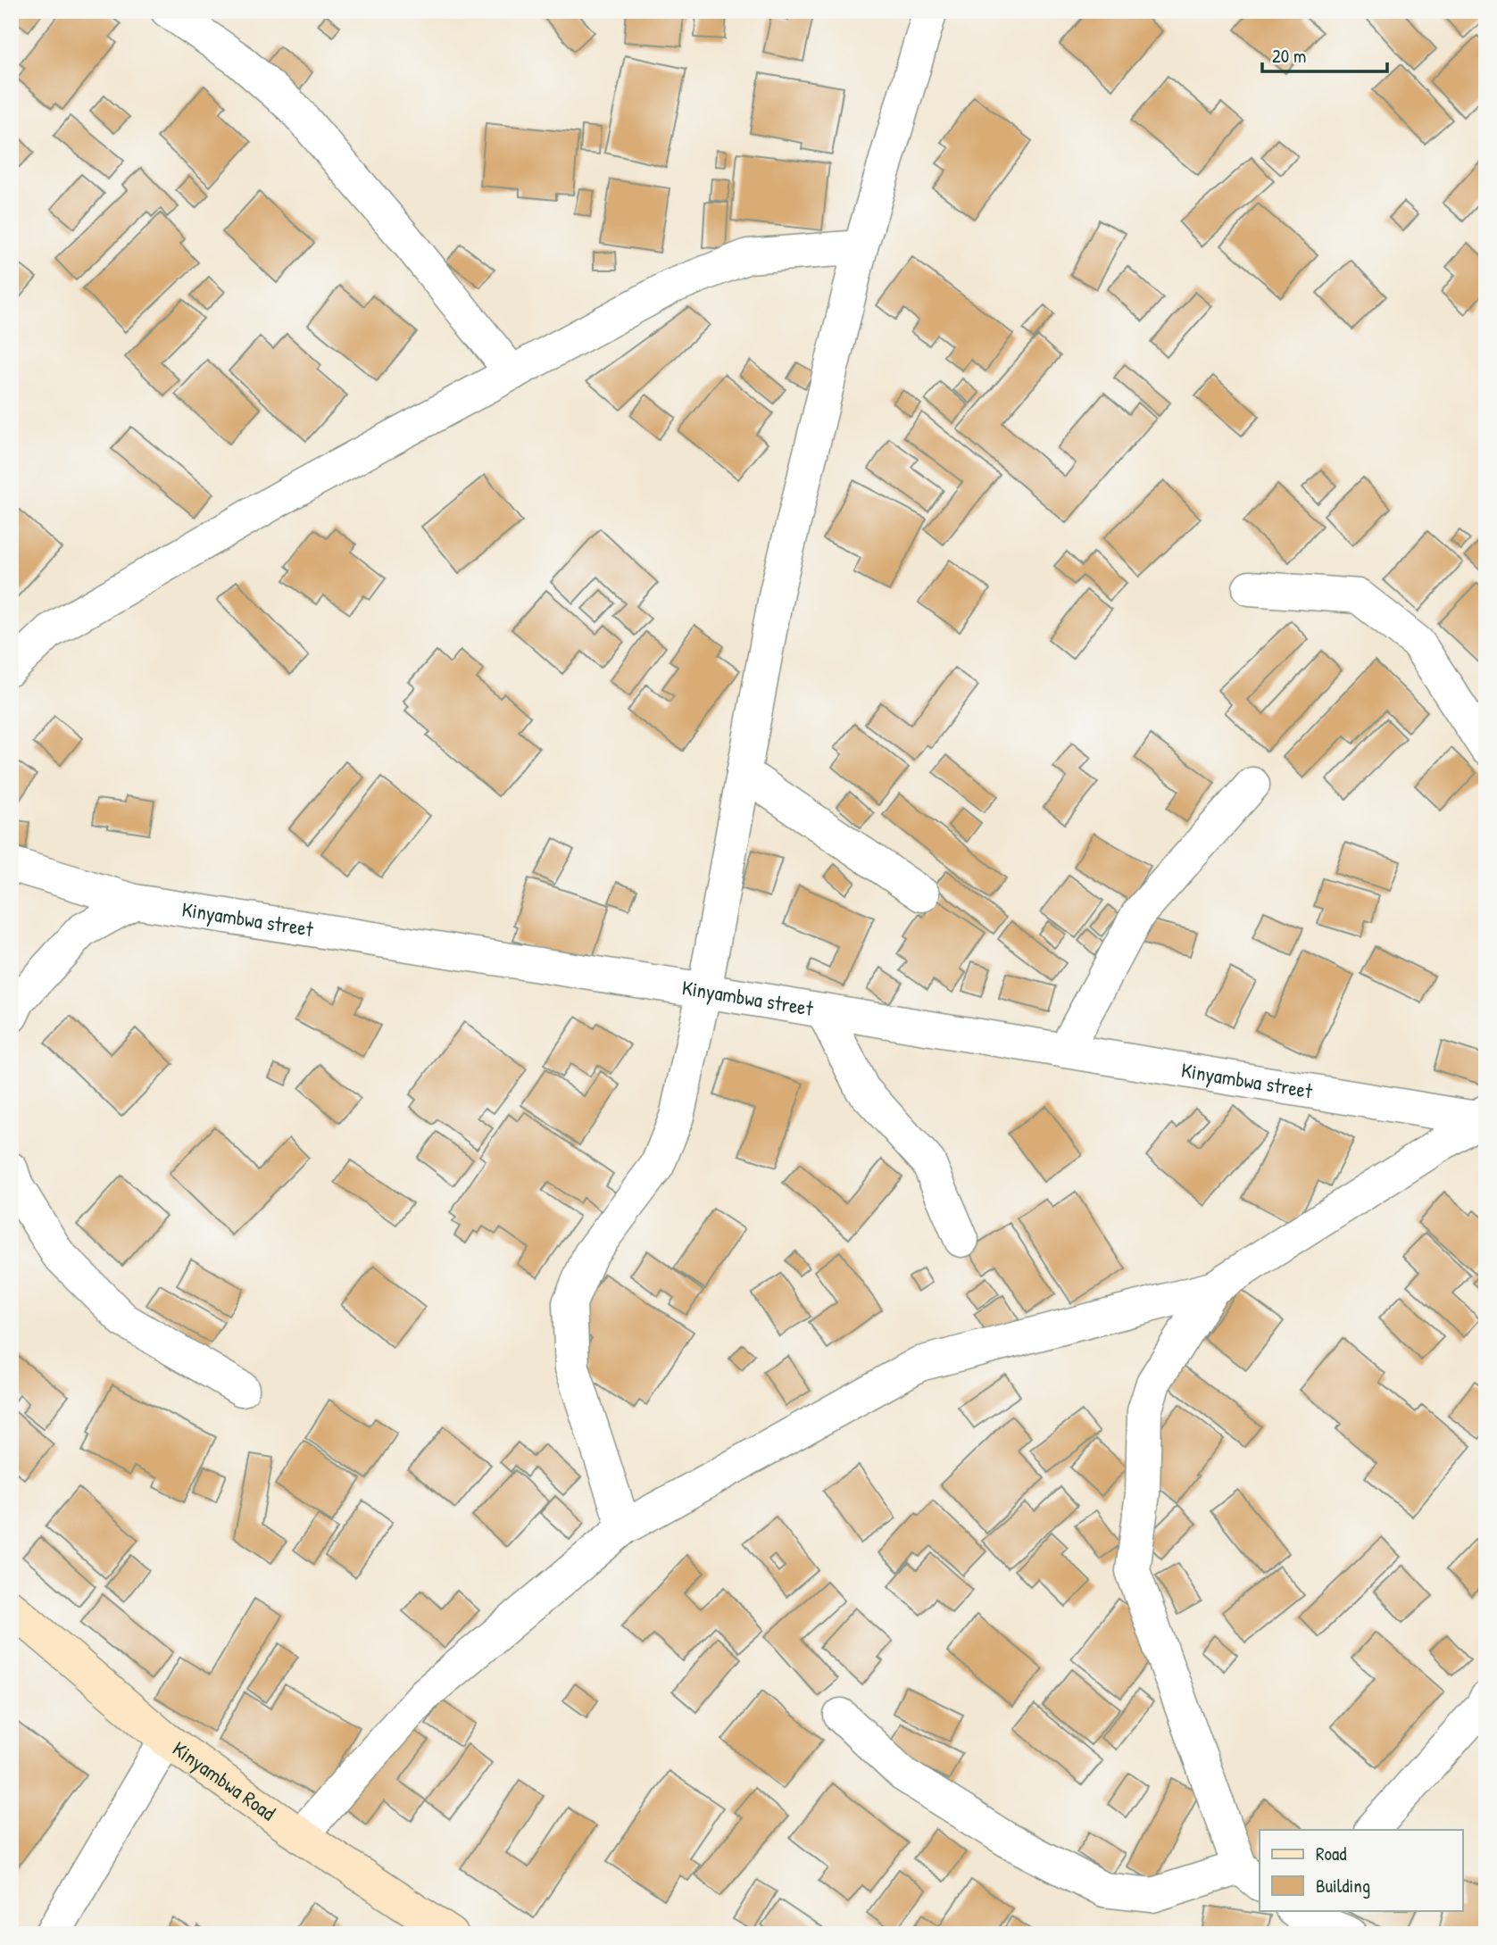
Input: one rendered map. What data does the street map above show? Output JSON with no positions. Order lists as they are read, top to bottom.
{
  "streets": {
    "street": ["Kinyambwa street", "Kinyambwa Road"]
  },
  "legend": ["Road", "Building"],
  "scale_bar": "20 m"
}
